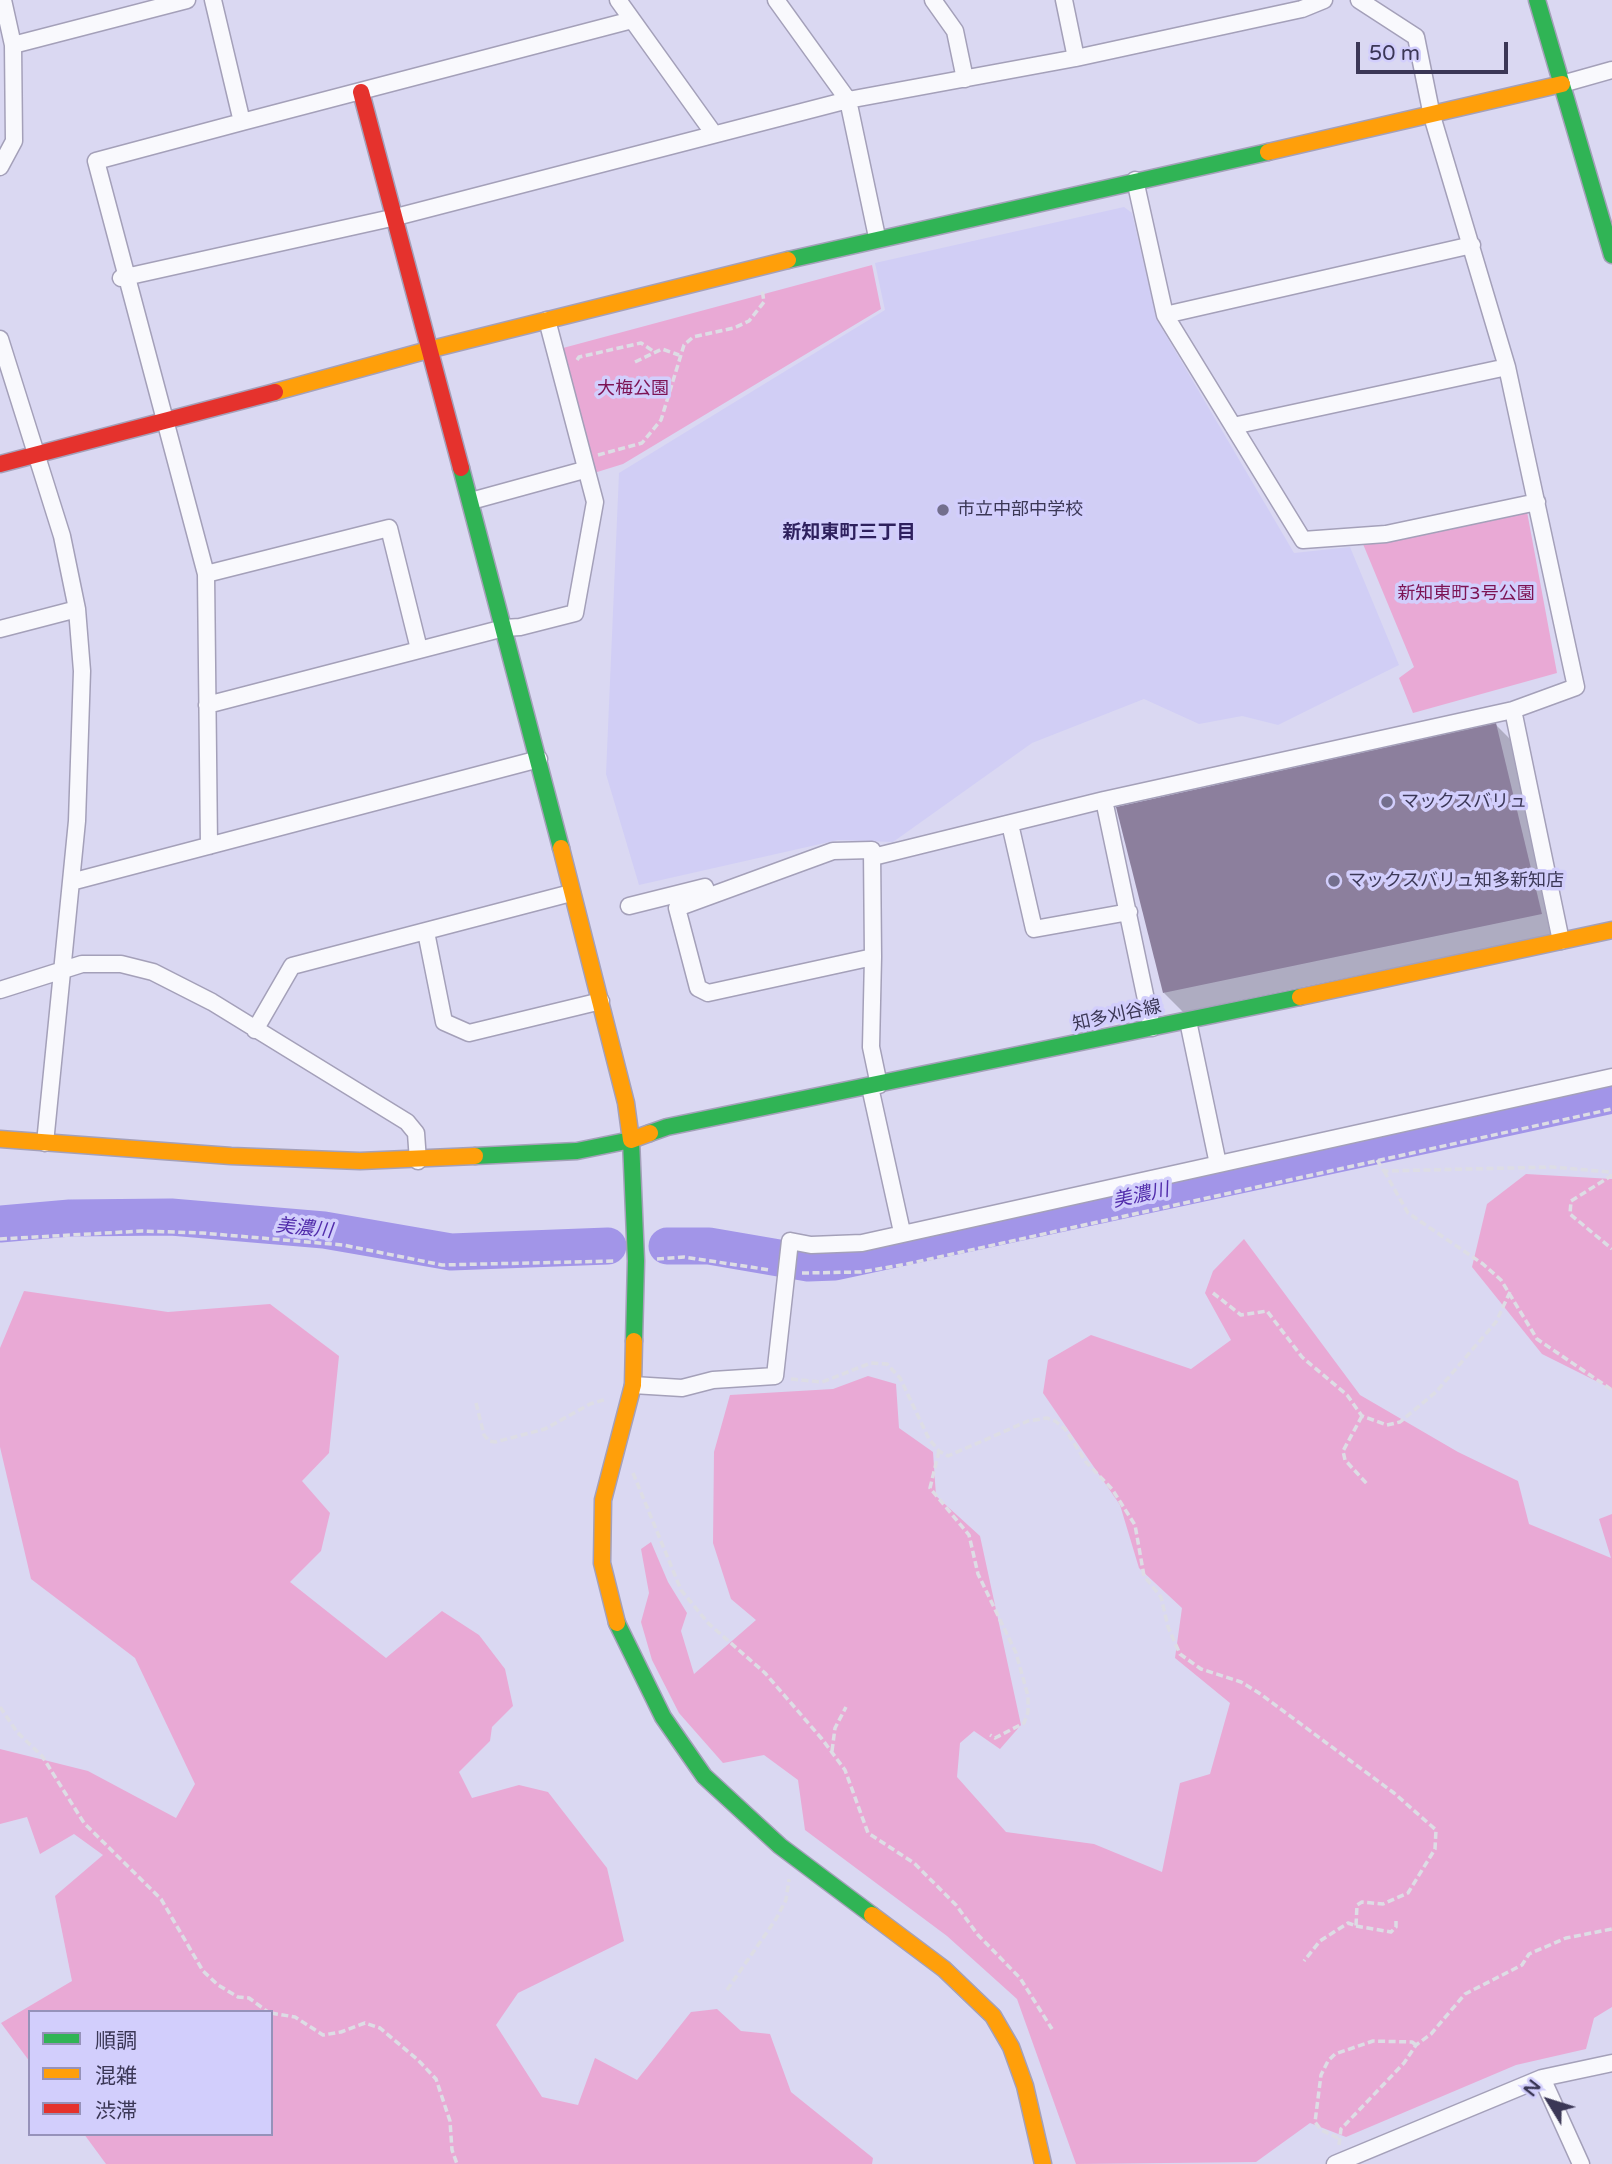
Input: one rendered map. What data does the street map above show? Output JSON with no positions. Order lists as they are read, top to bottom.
{
  "streets": {
    "street": ["知多刈谷線"]
  },
  "districts": ["新知東町三丁目"],
  "water": ["美濃川"],
  "parks": ["大梅公園", "新知東町3号公園"],
  "places": ["市立中部中学校", "マックスバリュ", "マックスバリュ知多新知店"],
  "legend": ["順調", "混雑", "渋滞"],
  "scale_bar": "50 m",
  "north": "top left"
}
